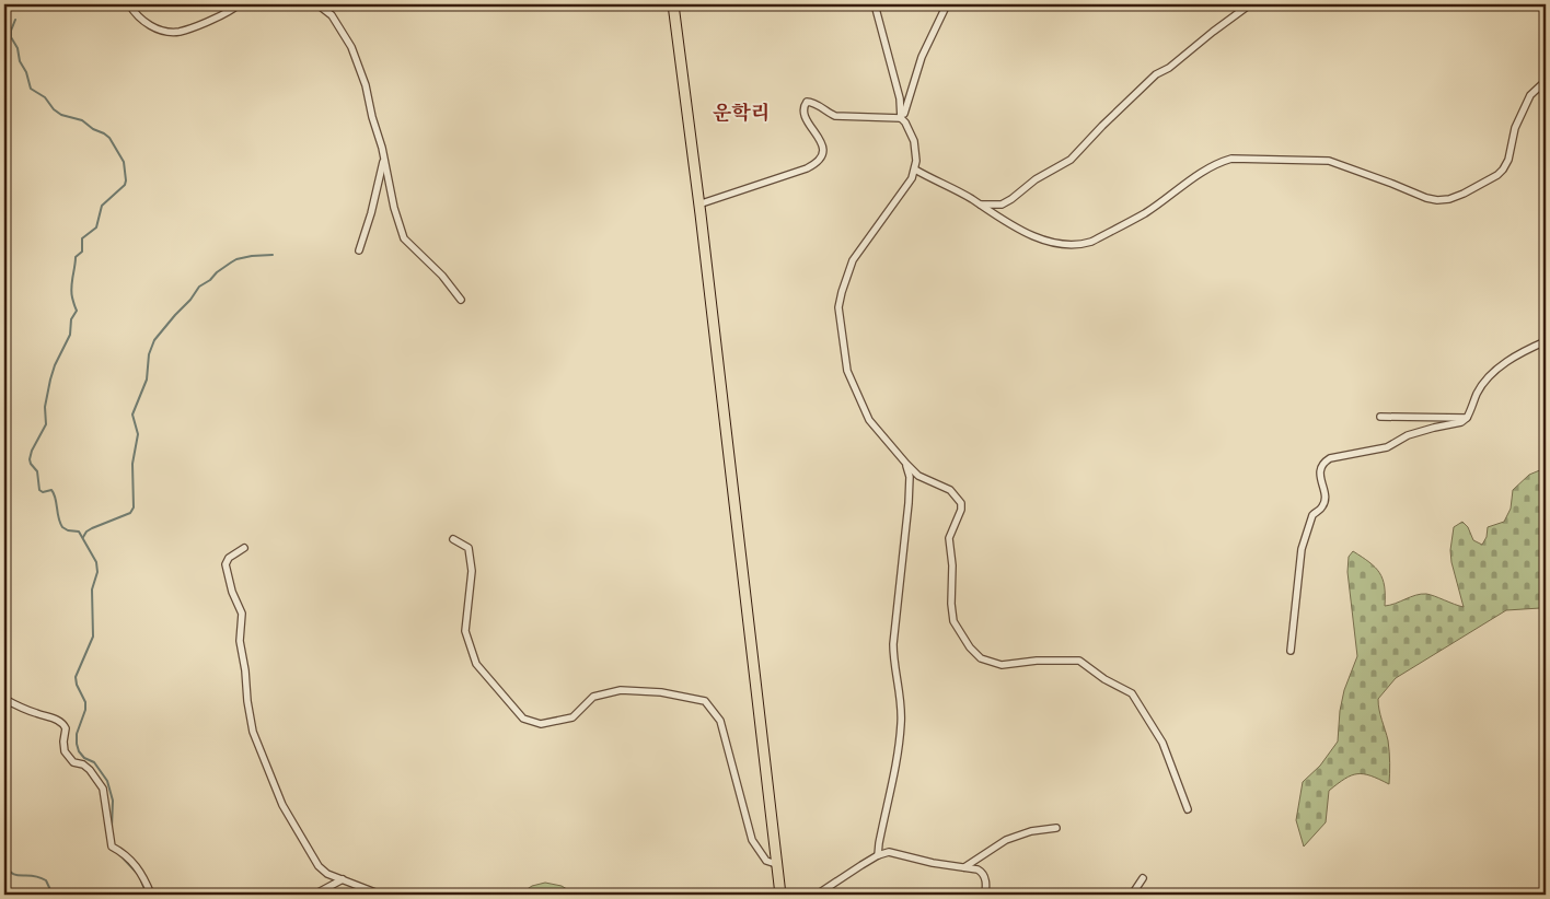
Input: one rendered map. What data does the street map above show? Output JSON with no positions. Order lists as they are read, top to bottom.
{
  "districts": ["운학리"]
}
